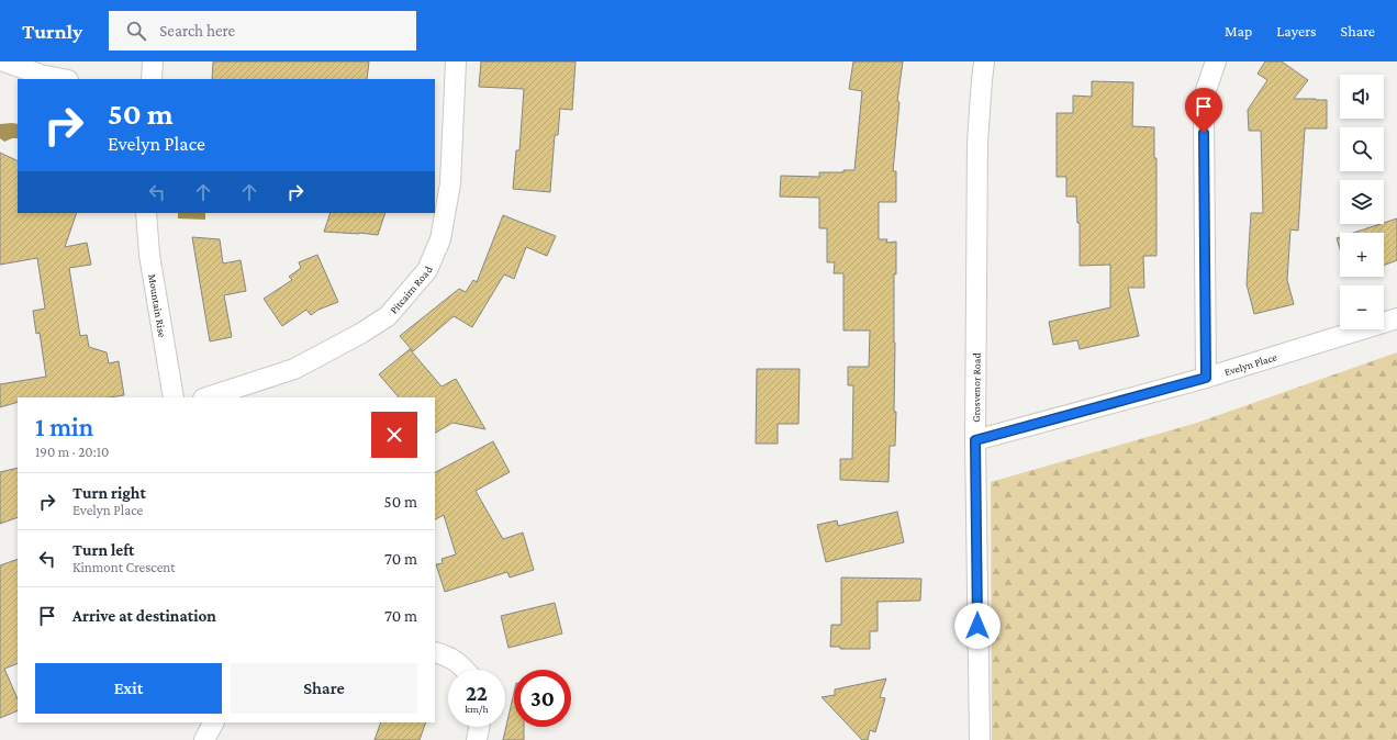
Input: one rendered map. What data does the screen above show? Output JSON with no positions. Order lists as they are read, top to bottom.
{
  "streets": {
    "street": [
      "Pitcairn Road",
      "Mountain Rise",
      "Evelyn Place",
      "Grosvenor Road"
    ]
  },
  "crossings": [
    ["Evelyn Place", "Grosvenor Road"]
  ],
  "page": {
    "header": "Turnly",
    "search": "Search here",
    "nav": ["Map", "Layers", "Share"],
    "map_buttons": ["+", "−"],
    "turn": ["50 m", "Evelyn Place"],
    "heading": ["1 min", "190 m · 20:10"],
    "list": [
      {
        "name": "Turn right",
        "note": "Evelyn Place",
        "value": "50 m"
      },
      {
        "name": "Turn left",
        "note": "Kinmont Crescent",
        "value": "70 m"
      },
      {
        "name": "Arrive at destination",
        "value": "70 m"
      }
    ],
    "buttons": ["Exit", "Share"],
    "speed": "22 km/h",
    "limit": "30"
  }
}
